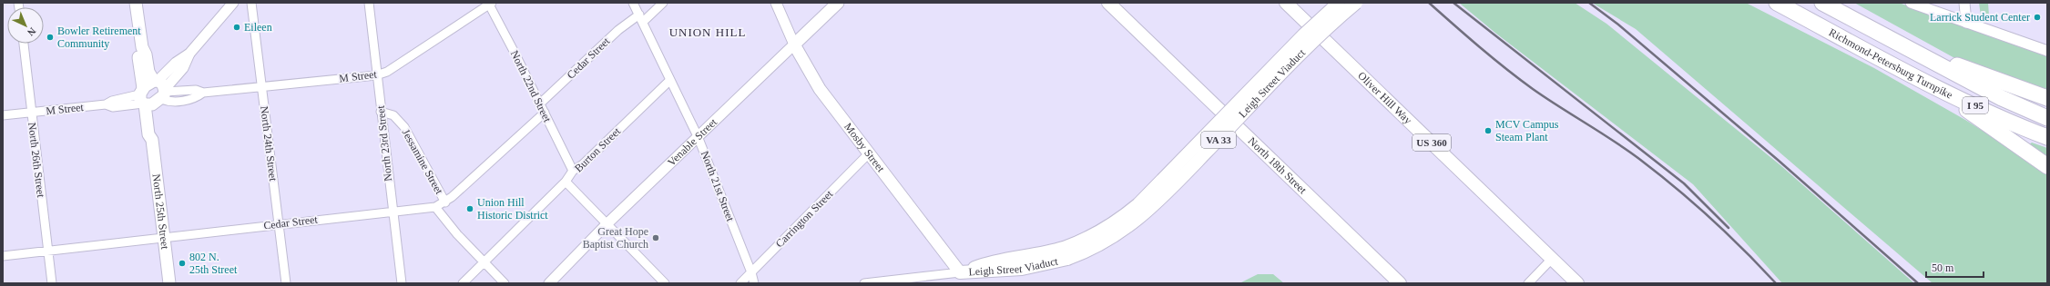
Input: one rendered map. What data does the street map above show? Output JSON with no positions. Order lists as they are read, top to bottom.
{
  "streets": {
    "highway": ["Richmond-Petersburg Turnpike", "I 95"],
    "main road": [
      "Leigh Street Viaduct",
      "Oliver Hill Way",
      "VA 33",
      "Venable Street",
      "US 360",
      "Mosby Street",
      "North 18th Street",
      "North 25th Street"
    ],
    "street": [
      "Cedar Street",
      "M Street",
      "North 22nd Street",
      "North 24th Street",
      "North 23rd Street",
      "Burton Street",
      "North 26th Street",
      "Jessamine Street",
      "North 21st Street",
      "Carrington Street"
    ]
  },
  "crossings": [
    ["Cedar Street", "North 22nd Street"],
    ["Cedar Street", "North 24th Street"],
    ["Cedar Street", "North 23rd Street"],
    ["Cedar Street", "North 26th Street"],
    ["Cedar Street", "Jessamine Street"],
    ["Cedar Street", "North 21st Street"],
    ["Cedar Street", "North 25th Street"],
    ["M Street", "North 22nd Street"],
    ["M Street", "North 24th Street"],
    ["M Street", "North 23rd Street"],
    ["M Street", "North 26th Street"],
    ["M Street", "North 25th Street"],
    ["Leigh Street Viaduct", "Mosby Street"],
    ["North 22nd Street", "Burton Street"],
    ["Venable Street", "Mosby Street"],
    ["Venable Street", "North 21st Street"],
    ["North 23rd Street", "Jessamine Street"],
    ["Mosby Street", "Carrington Street"],
    ["Burton Street", "Jessamine Street"],
    ["Burton Street", "North 21st Street"],
    ["North 21st Street", "Carrington Street"]
  ],
  "districts": ["UNION HILL"],
  "places": [
    "Larrick Student Center",
    "Eileen",
    "Bowler Retirement Community",
    "MCV Campus Steam Plant",
    "Union Hill Historic District",
    "Great Hope Baptist Church",
    "802 N. 25th Street"
  ],
  "scale_bar": "50 m",
  "north": "bottom right"
}
